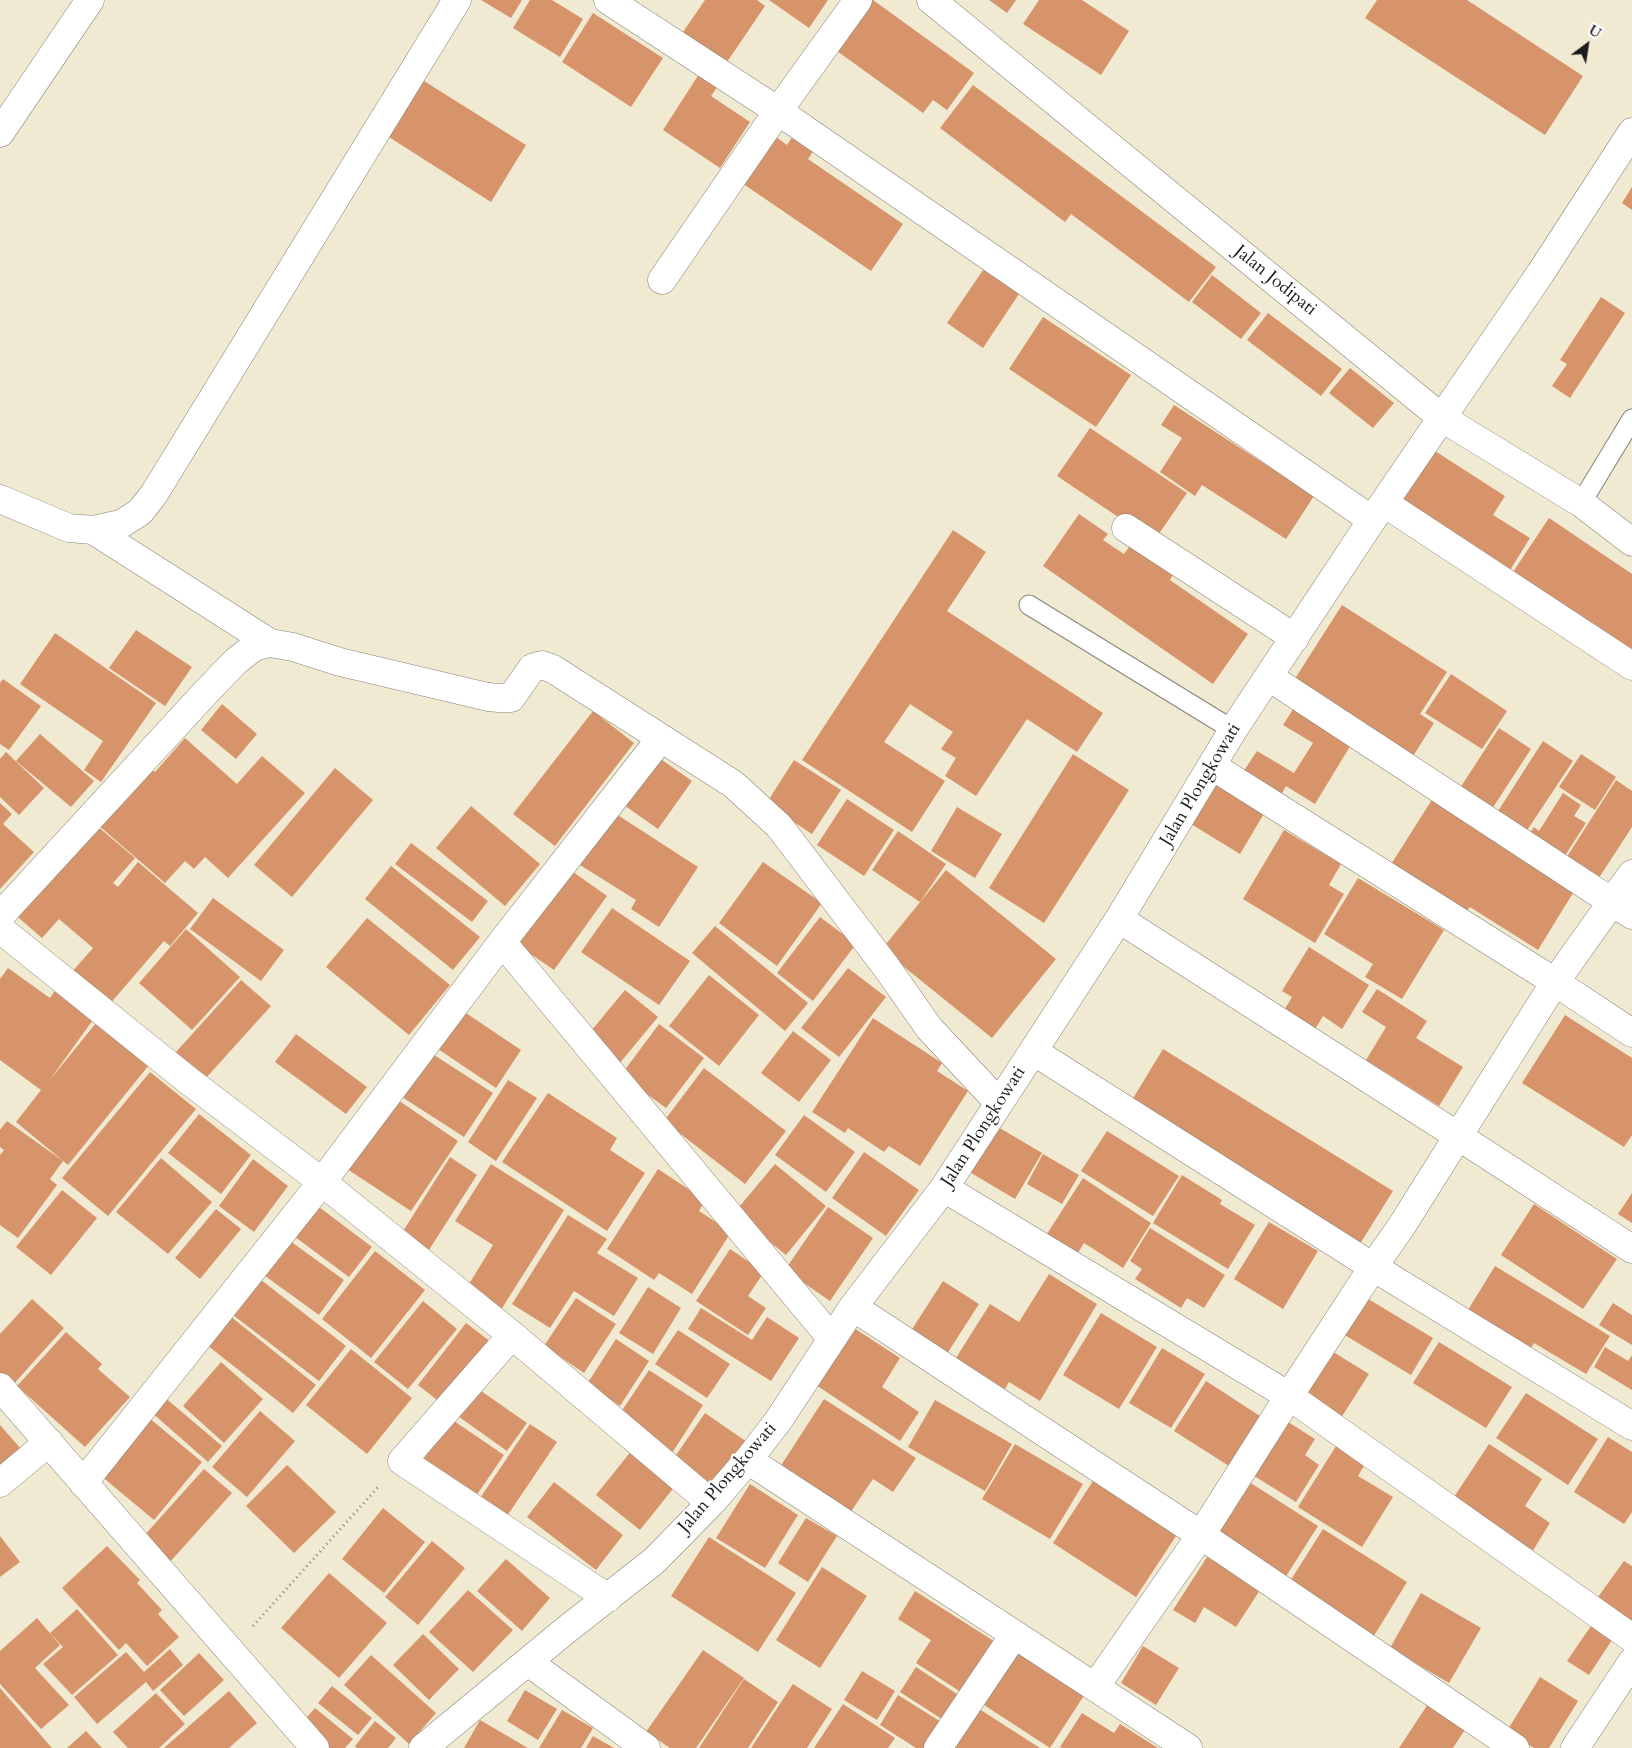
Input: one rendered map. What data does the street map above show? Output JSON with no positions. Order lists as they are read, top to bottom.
{
  "streets": {
    "street": ["Jalan Jodipati", "Jalan Plongkowati"]
  },
  "crossings": [
    ["Jalan Jodipati", "Jalan Plongkowati"]
  ],
  "north": "top right"
}
